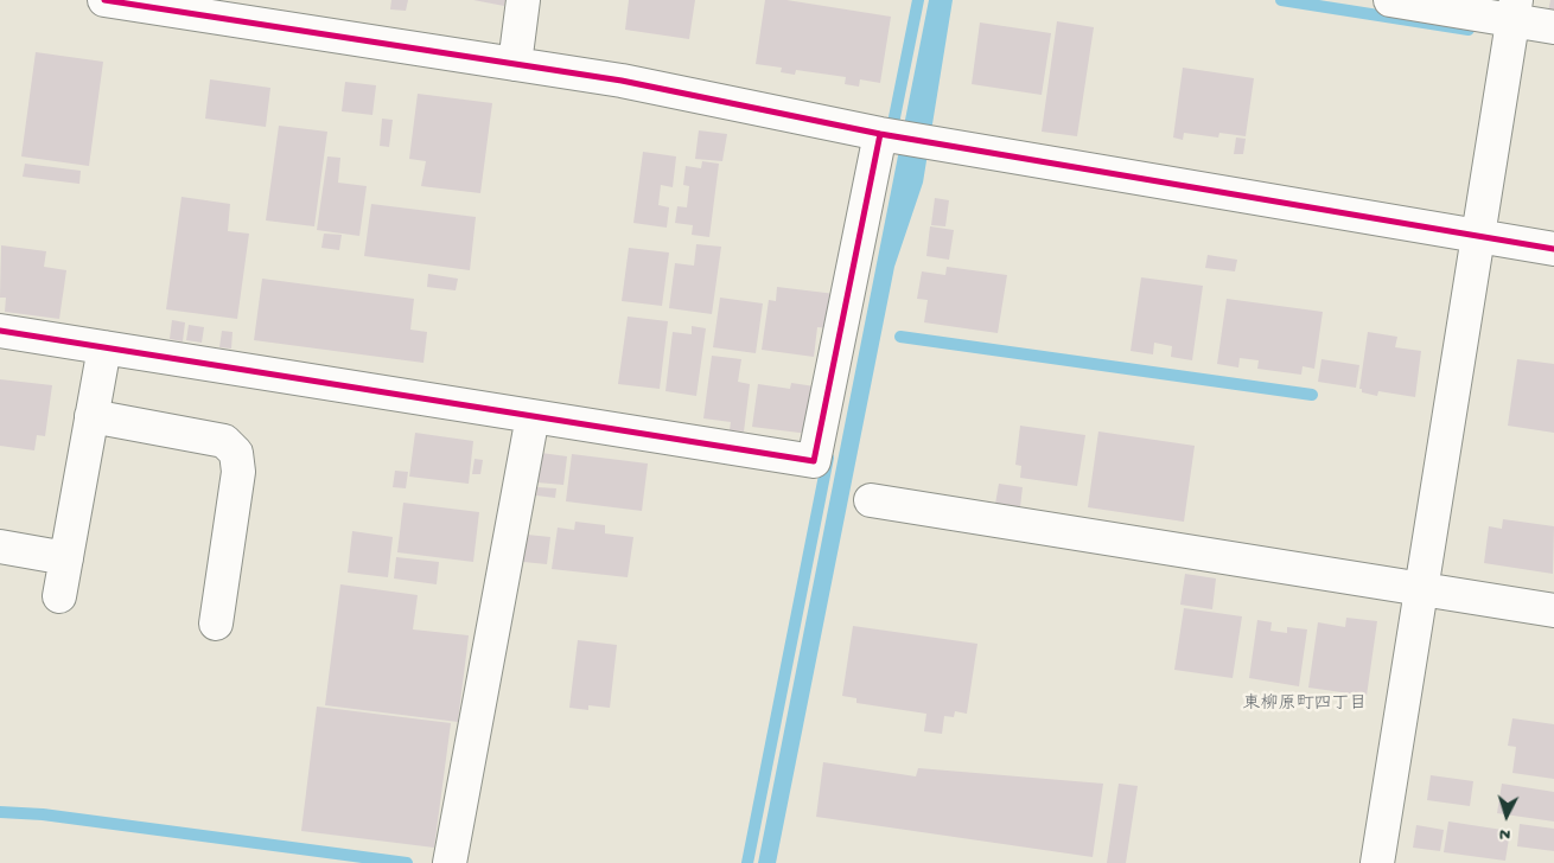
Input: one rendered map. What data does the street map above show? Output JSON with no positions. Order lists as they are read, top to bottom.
{
  "districts": ["東柳原町四丁目"],
  "north": "bottom"
}
